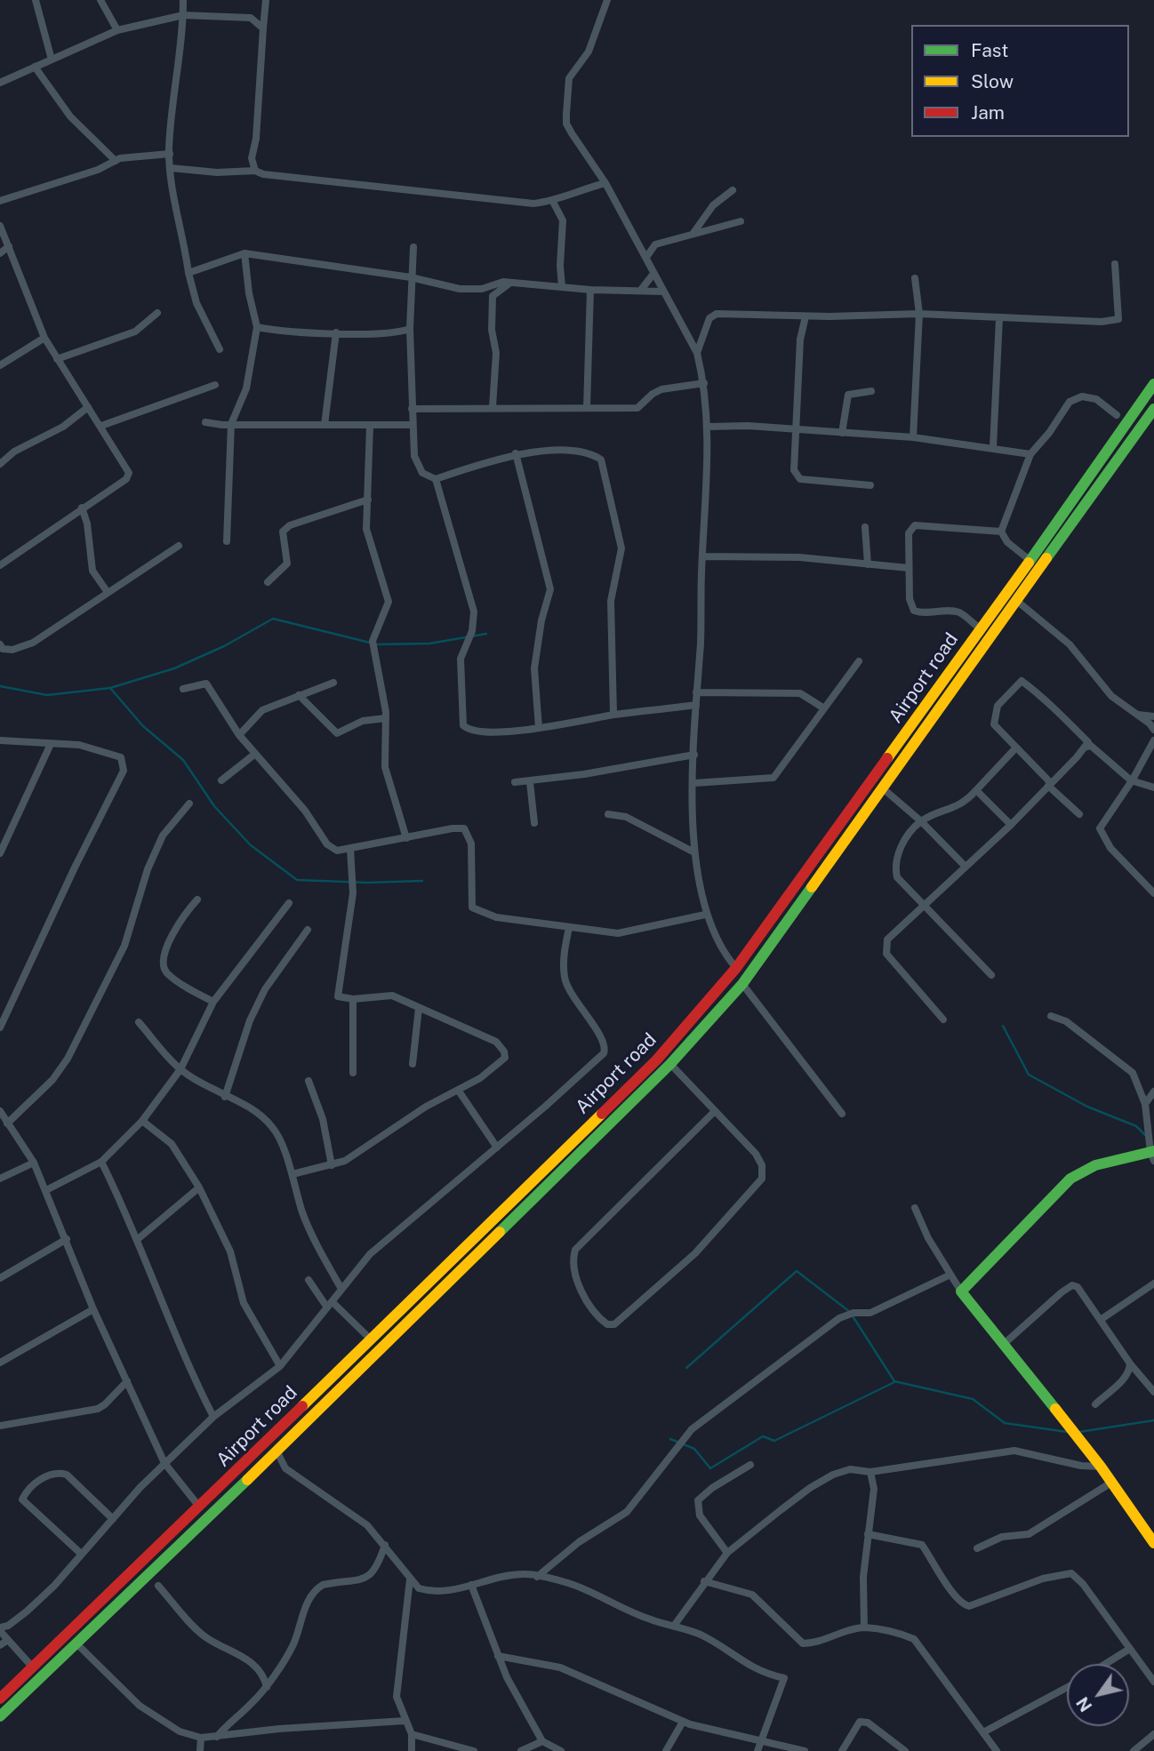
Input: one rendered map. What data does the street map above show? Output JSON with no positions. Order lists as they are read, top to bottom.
{
  "streets": {
    "main road": ["Airport road"]
  },
  "legend": ["Fast", "Slow", "Jam"],
  "north": "bottom left"
}
